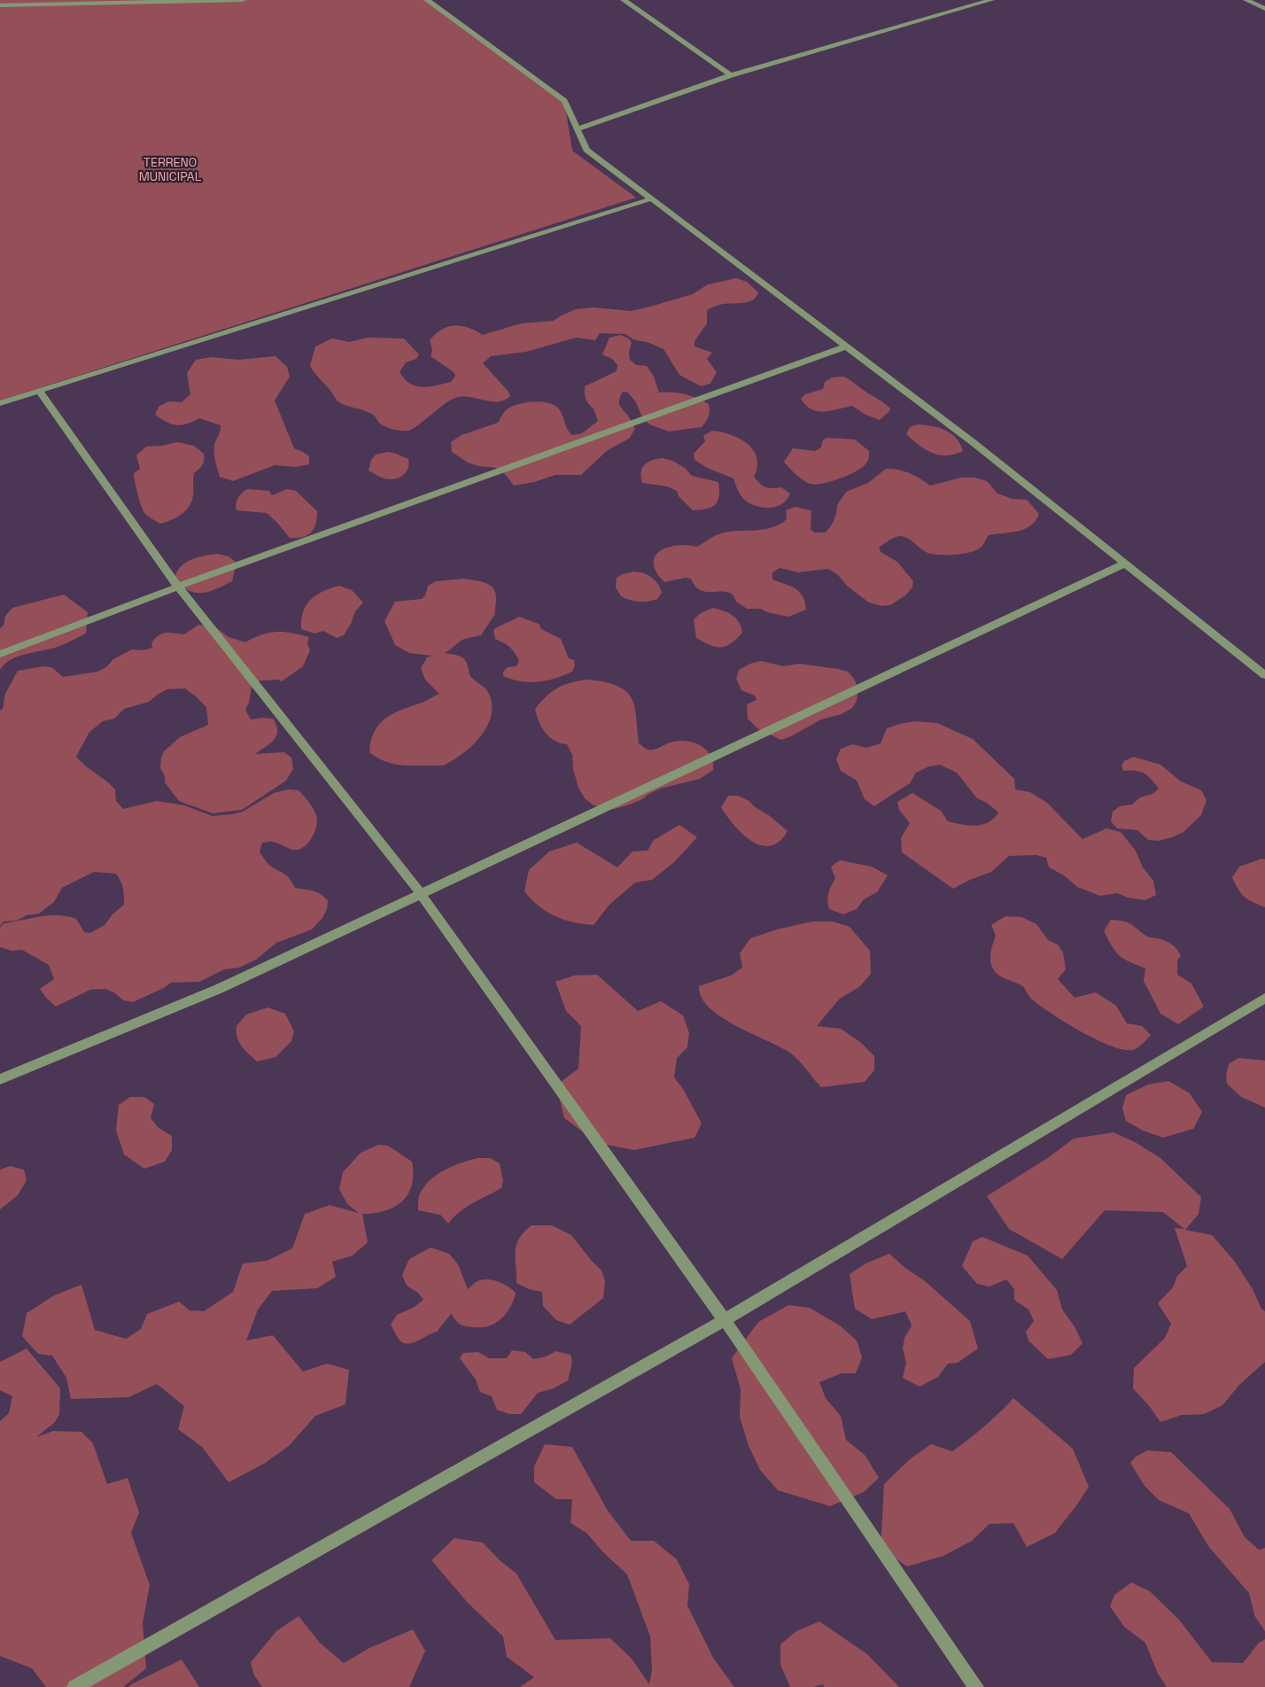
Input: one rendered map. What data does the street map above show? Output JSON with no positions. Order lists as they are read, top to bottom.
{
  "parks": ["TERRENO MUNICIPAL"]
}
